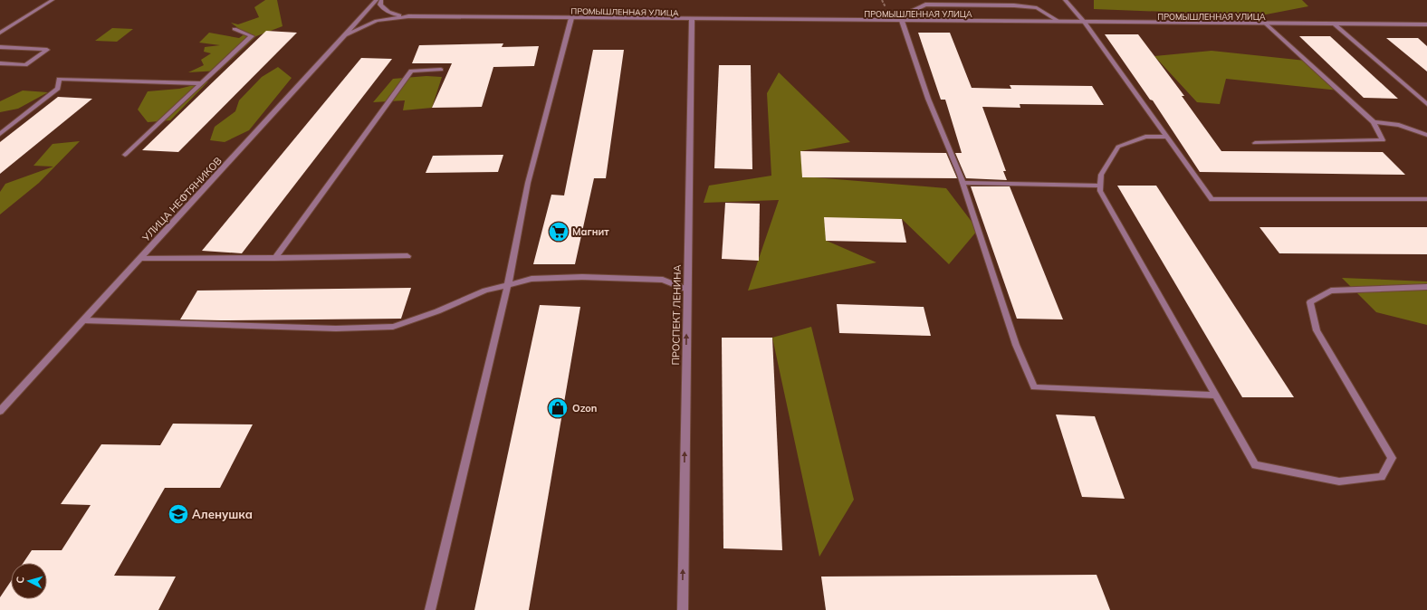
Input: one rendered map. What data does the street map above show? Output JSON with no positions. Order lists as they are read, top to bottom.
{
  "streets": {
    "street": ["ПРОМЫШЛЕННАЯ УЛИЦА", "УЛИЦА НЕФТЯНИКОВ", "ПРОСПЕКТ ЛЕНИНА"]
  },
  "crossings": [
    ["ПРОМЫШЛЕННАЯ УЛИЦА", "УЛИЦА НЕФТЯНИКОВ"],
    ["ПРОМЫШЛЕННАЯ УЛИЦА", "ПРОСПЕКТ ЛЕНИНА"]
  ],
  "one_way": ["ПРОСПЕКТ ЛЕНИНА"],
  "places": {
    "supermarket": ["Магнит"],
    "shop": ["Ozon"],
    "school or university": ["Аленушка"]
  },
  "north": "left"
}
